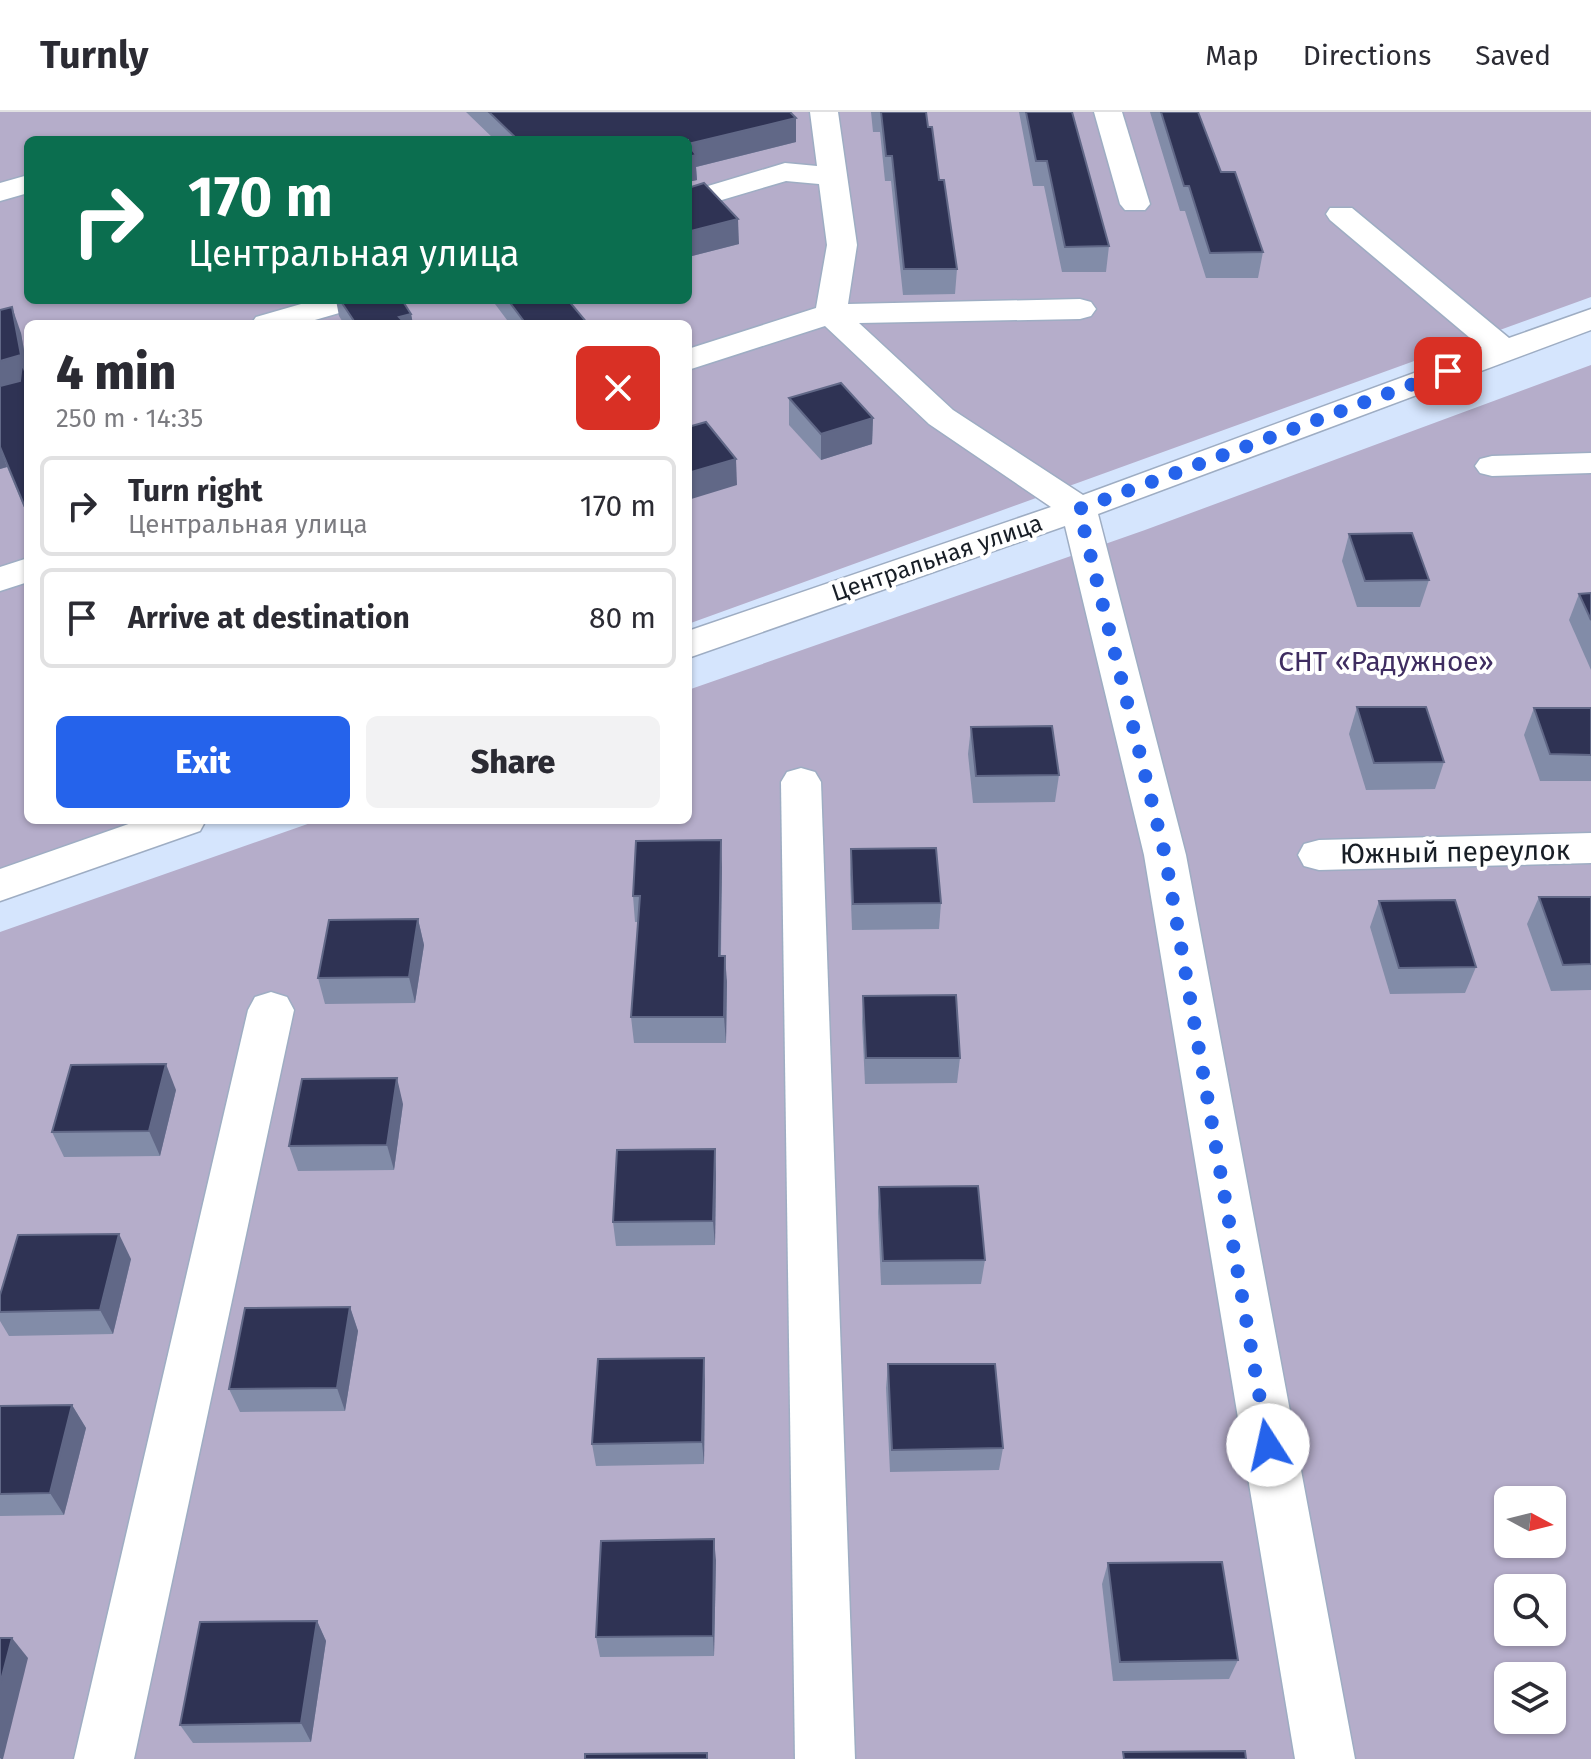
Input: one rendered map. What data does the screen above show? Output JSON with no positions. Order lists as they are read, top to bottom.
{
  "streets": {
    "street": ["Центральная улица", "Южный переулок"]
  },
  "parks": ["СНТ «Радужное»"],
  "north": "right",
  "page": {
    "header": "Turnly",
    "nav": ["Map", "Directions", "Saved"],
    "turn": ["170 m", "Центральная улица"],
    "heading": ["4 min", "250 m · 14:35"],
    "list": [
      {
        "name": "Turn right",
        "note": "Центральная улица",
        "value": "170 m"
      },
      {
        "name": "Arrive at destination",
        "value": "80 m"
      }
    ],
    "buttons": ["Exit", "Share"]
  }
}
